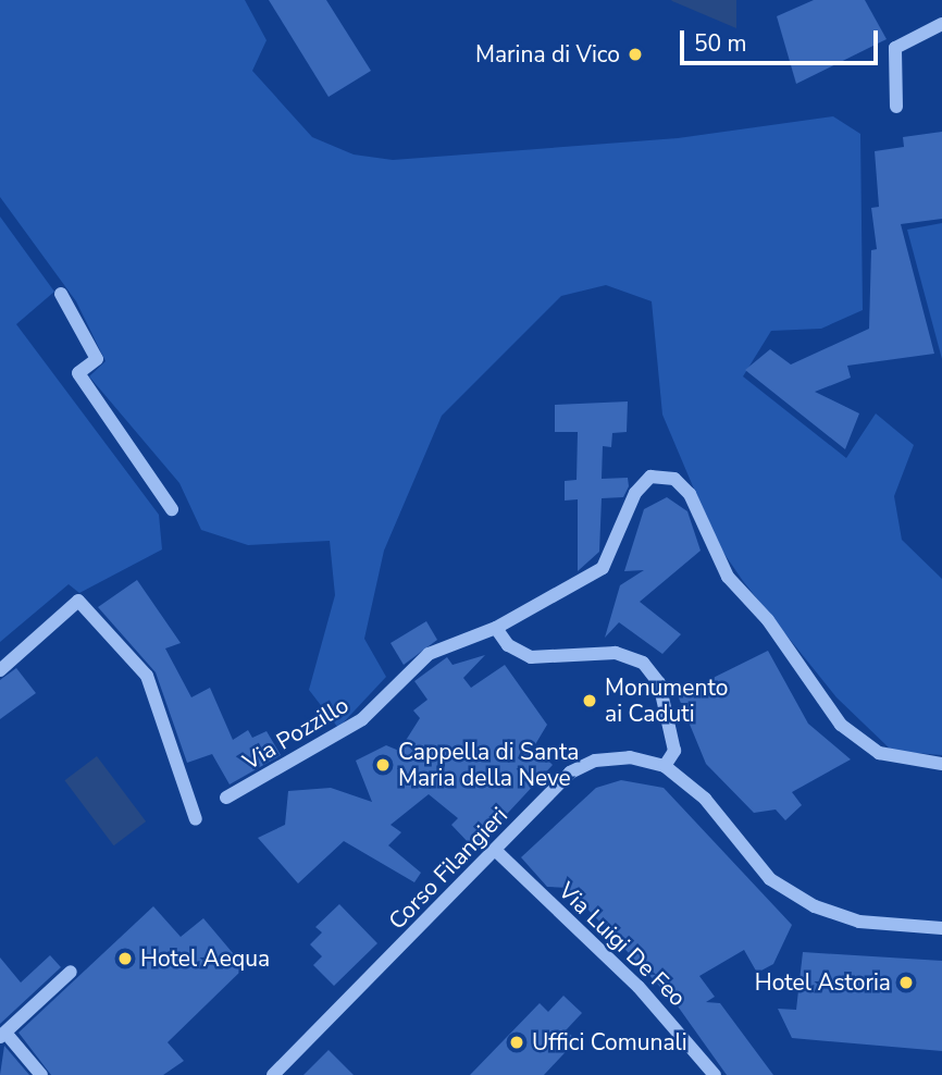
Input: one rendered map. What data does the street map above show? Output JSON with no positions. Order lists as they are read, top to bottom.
{
  "streets": {
    "street": ["Via Pozzillo", "Corso Filangieri", "Via Luigi De Feo"]
  },
  "crossings": [
    ["Corso Filangieri", "Via Luigi De Feo"]
  ],
  "places": [
    "Marina di Vico",
    "Monumento ai Caduti",
    "Cappella di Santa Maria della Neve",
    "Hotel Aequa",
    "Hotel Astoria",
    "Uffici Comunali"
  ],
  "scale_bar": "50 m"
}
